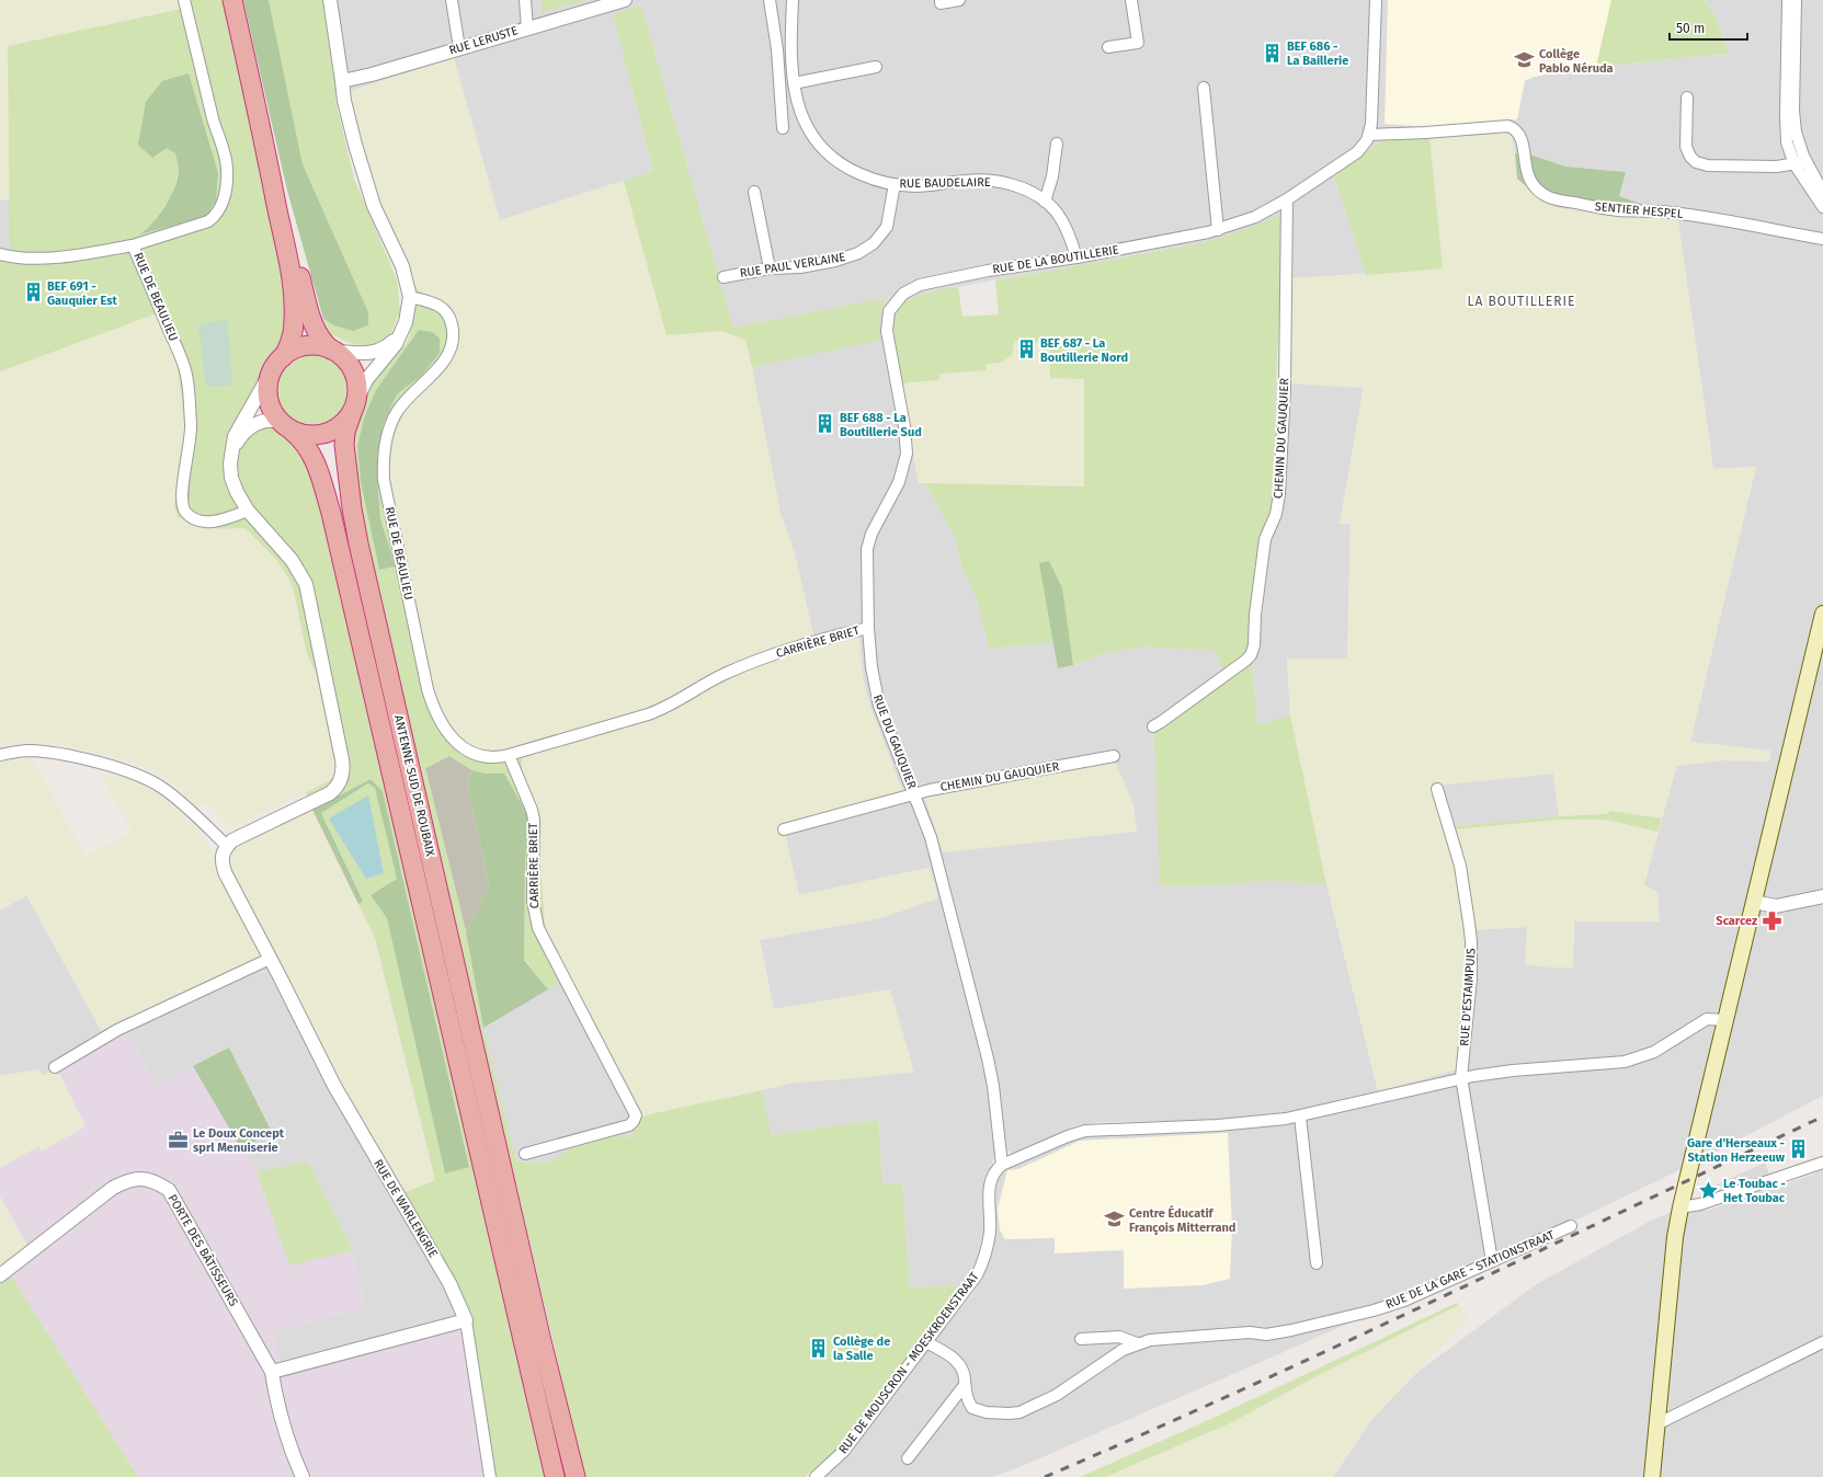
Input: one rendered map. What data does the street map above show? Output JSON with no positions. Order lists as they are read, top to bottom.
{
  "streets": {
    "highway": ["ANTENNE SUD DE ROUBAIX"],
    "street": [
      "RUE LERUSTE",
      "RUE BAUDELAIRE",
      "SENTIER HESPEL",
      "RUE DE LA BOUTILLERIE",
      "RUE PAUL VERLAINE",
      "RUE DE BEAULIEU",
      "CHEMIN DU GAUQUIER",
      "CARRIÈRE BRIET",
      "RUE DU GAUQUIER",
      "RUE D'ESTAIMPUIS",
      "RUE DE WARLENGRIE",
      "PORTE DES BÂTISSEURS",
      "RUE DE LA GARE - STATIONSTRAAT",
      "RUE DE MOUSCRON - MOESKROENSTRAAT"
    ]
  },
  "crossings": [
    ["RUE BAUDELAIRE", "RUE DE LA BOUTILLERIE"],
    ["RUE BAUDELAIRE", "RUE PAUL VERLAINE"],
    ["SENTIER HESPEL", "RUE DE LA BOUTILLERIE"],
    ["RUE DE LA BOUTILLERIE", "CHEMIN DU GAUQUIER"],
    ["RUE DE LA BOUTILLERIE", "RUE DU GAUQUIER"],
    ["RUE DE BEAULIEU", "CARRIÈRE BRIET"],
    ["CHEMIN DU GAUQUIER", "RUE DU GAUQUIER"],
    ["CARRIÈRE BRIET", "RUE DU GAUQUIER"],
    ["RUE DU GAUQUIER", "RUE DE MOUSCRON - MOESKROENSTRAAT"],
    ["RUE D'ESTAIMPUIS", "RUE DE LA GARE - STATIONSTRAAT"],
    ["RUE DE LA GARE - STATIONSTRAAT", "RUE DE MOUSCRON - MOESKROENSTRAAT"]
  ],
  "districts": ["LA BOUTILLERIE"],
  "places": {
    "building": [
      "BEF 686 - La Baillerie",
      "BEF 691 - Gauquier Est",
      "BEF 687 - La Boutillerie Nord",
      "BEF 688 - La Boutillerie Sud",
      "Gare d'Herseaux - Station Herzeeuw",
      "Collège de la Salle"
    ],
    "school or university": ["Collège Pablo Néruda", "Centre Éducatif François Mitterrand"],
    "pharmacy": ["Scarcez"],
    "office": ["Le Doux Concept sprl Menuiserie"],
    "place": ["Le Toubac - Het Toubac"]
  },
  "scale_bar": "50 m"
}
